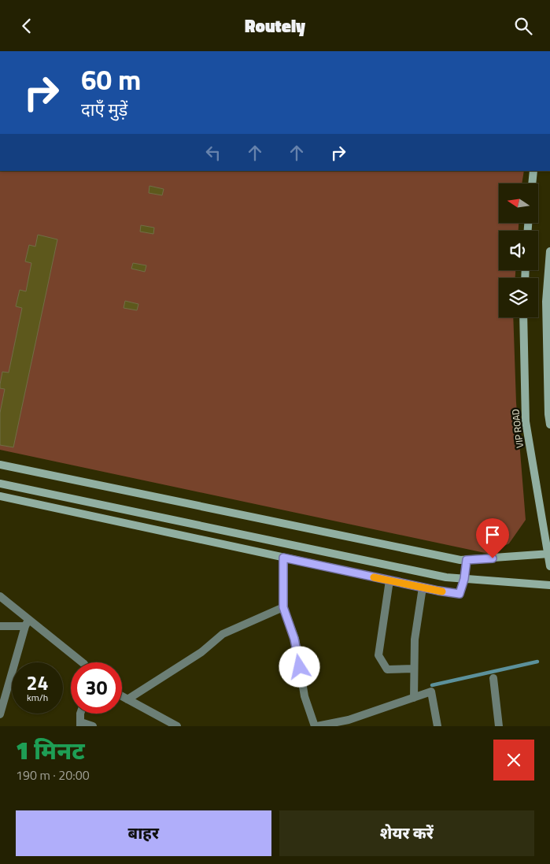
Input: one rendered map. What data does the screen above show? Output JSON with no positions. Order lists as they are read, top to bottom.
{
  "streets": {
    "street": ["VIP ROAD"]
  },
  "north": "left",
  "page": {
    "header": "Routely",
    "turn": ["60 m", "दाएँ मुड़ें"],
    "speed": "24 km/h",
    "limit": "30",
    "heading": ["1 मिनट", "190 m · 20:00"],
    "buttons": ["बाहर", "शेयर करें"]
  }
}
